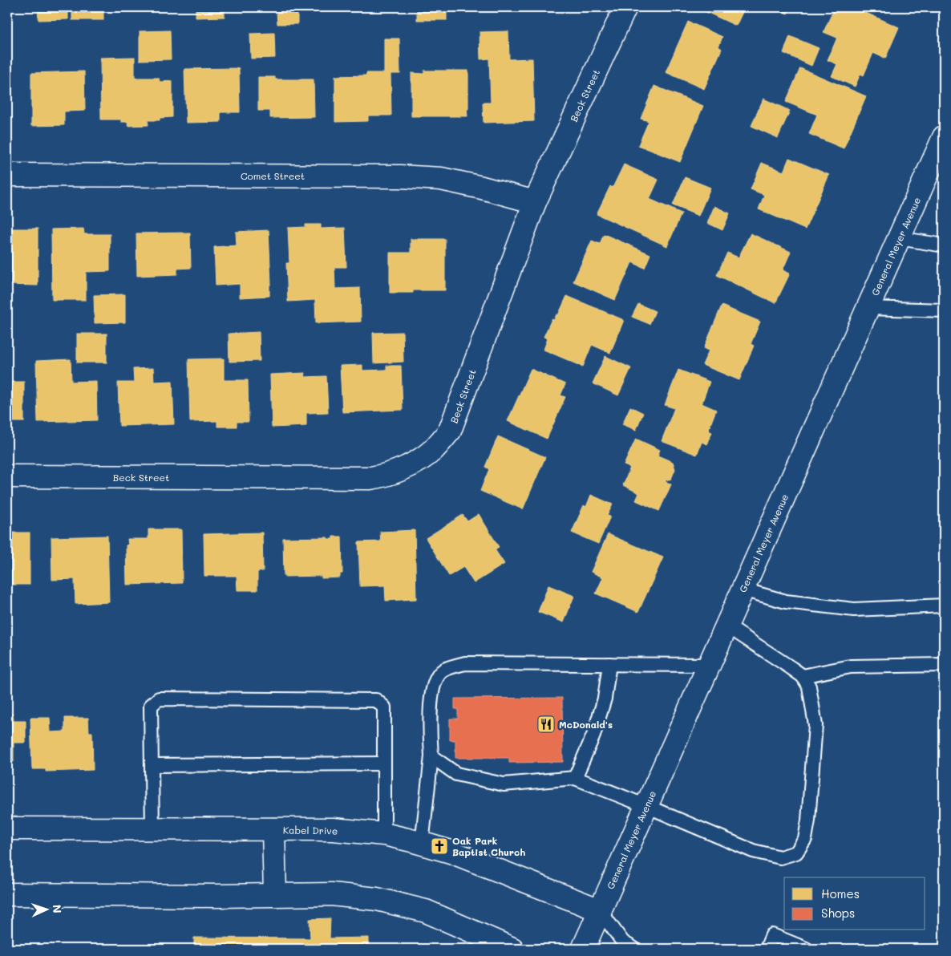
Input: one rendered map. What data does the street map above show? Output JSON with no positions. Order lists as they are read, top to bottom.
{
  "streets": {
    "street": [
      "Beck Street",
      "Comet Street",
      "General Meyer Avenue",
      "Kabel Drive"
    ]
  },
  "crossings": [
    ["Beck Street", "Comet Street"],
    ["General Meyer Avenue", "Kabel Drive"]
  ],
  "places": {
    "restaurant": ["McDonald's"],
    "church": ["Oak Park Baptist Church"]
  },
  "legend": ["Homes", "Shops"],
  "north": "right"
}
